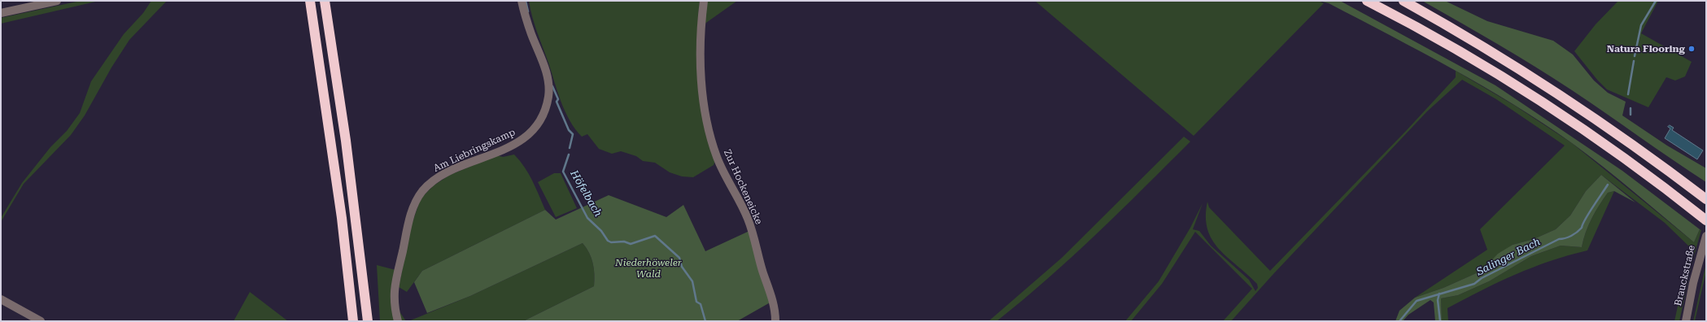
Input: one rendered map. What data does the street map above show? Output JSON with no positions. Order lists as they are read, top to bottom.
{
  "streets": {
    "street": ["Am Liebringskamp", "Zur Hockeneicke", "Brauckstraße"]
  },
  "water": ["Höfelbach", "Salinger Bach"],
  "parks": ["Niederhöweler Wald"],
  "places": ["Natura Flooring"]
}
